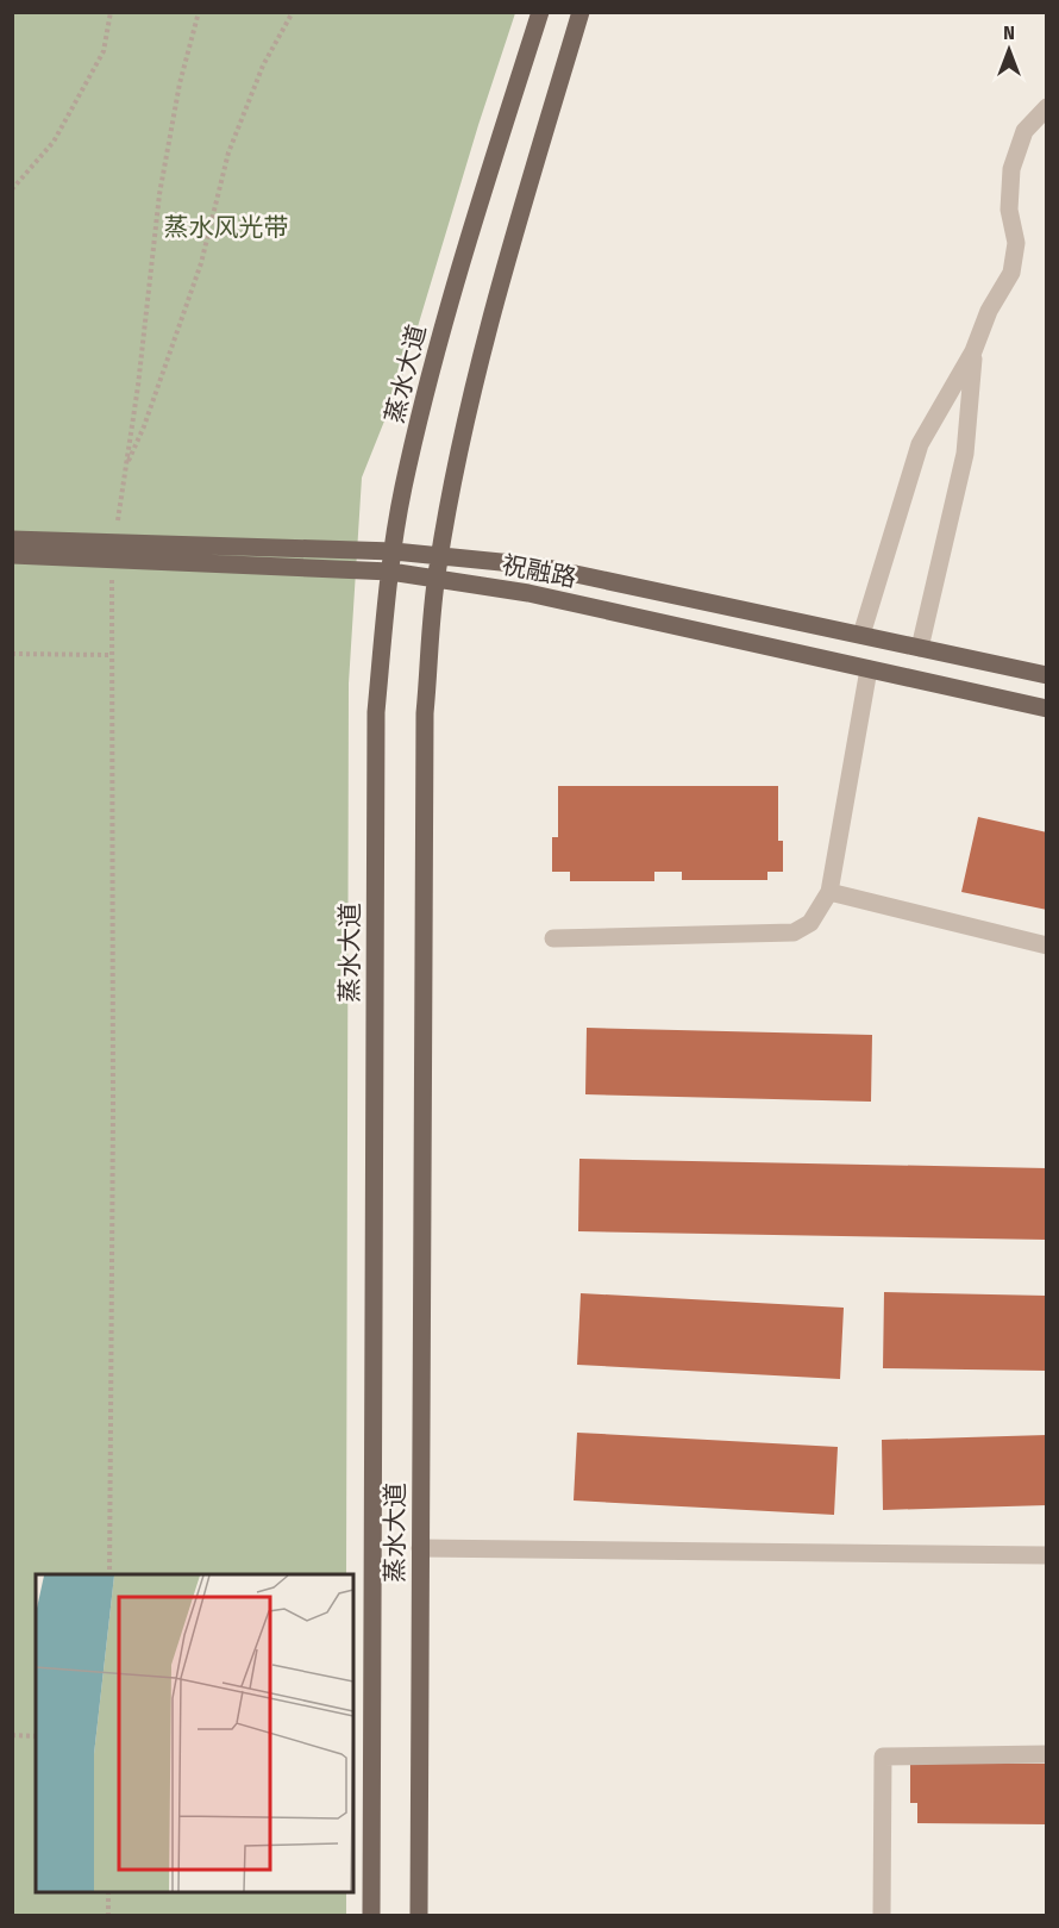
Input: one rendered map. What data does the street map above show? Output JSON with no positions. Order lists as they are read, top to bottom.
{
  "streets": {
    "main road": ["蒸水大道", "祝融路"]
  },
  "crossings": [
    ["蒸水大道", "祝融路"]
  ],
  "parks": ["蒸水风光带"],
  "north": "top"
}
